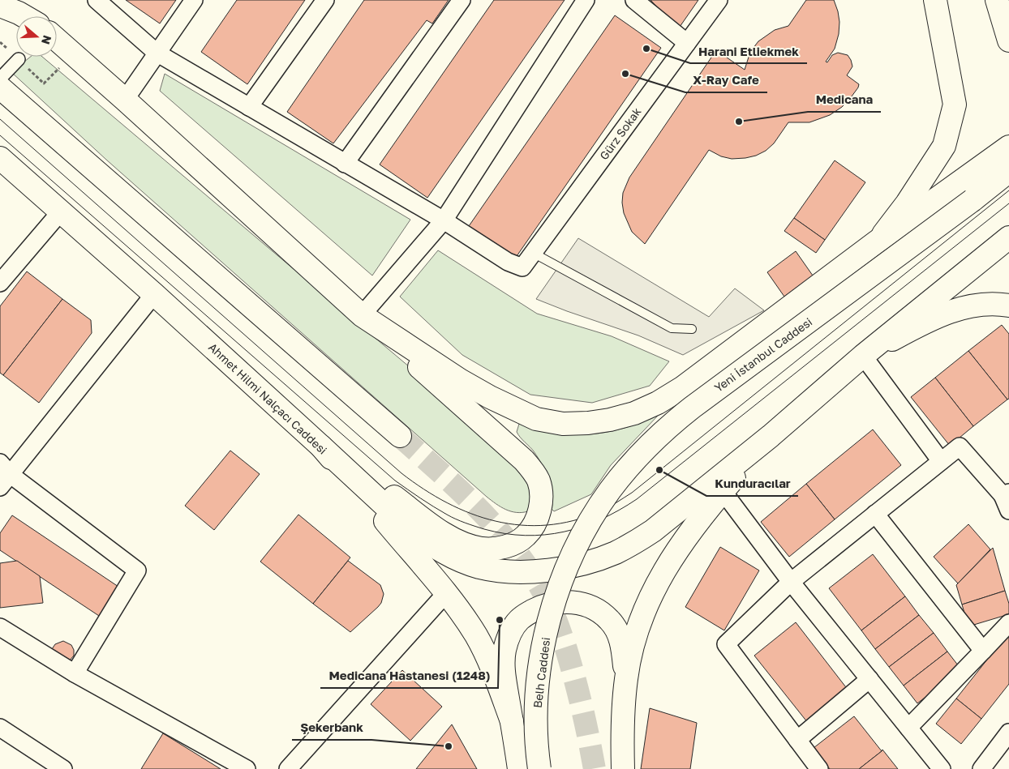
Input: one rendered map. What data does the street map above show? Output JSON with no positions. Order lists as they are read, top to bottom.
{
  "streets": {
    "main road": ["Yeni İstanbul Caddesi", "Ahmet Hilmi Nalçacı Caddesi", "Belh Caddesi"],
    "street": ["Gürz Sokak"]
  },
  "crossings": [
    ["Yeni İstanbul Caddesi", "Belh Caddesi"]
  ],
  "places": [
    "Harani Etliekmek",
    "X-Ray Cafe",
    "Medicana",
    "Kunduracılar",
    "Medicana Hastanesi (1248)",
    "Şekerbank"
  ],
  "north": "right"
}
